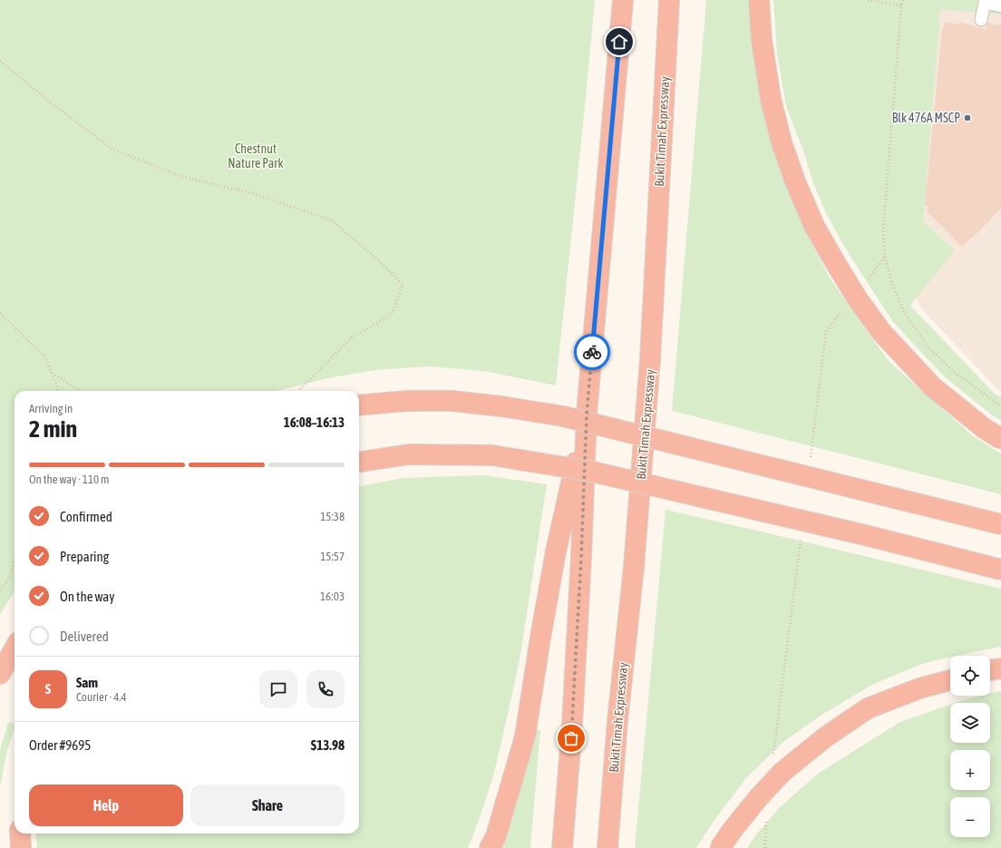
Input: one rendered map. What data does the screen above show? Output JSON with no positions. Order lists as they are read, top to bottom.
{
  "streets": {
    "highway": ["Bukit Timah Expressway"]
  },
  "parks": ["Chestnut Nature Park"],
  "places": ["Blk 476A MSCP"],
  "page": {
    "heading": ["2 min", "Arriving in", "16:08–16:13"],
    "panel": [
      "Sam",
      "Courier · 4.4",
      "Order #9695",
      "$13.98"
    ],
    "bar": "On the way · 110 m",
    "list": [
      ["Confirmed", "15:38"],
      ["Preparing", "15:57"],
      ["On the way", "16:03"],
      "Delivered"
    ],
    "map_buttons": ["+", "−"],
    "round": "S",
    "buttons": ["Help", "Share"]
  }
}
